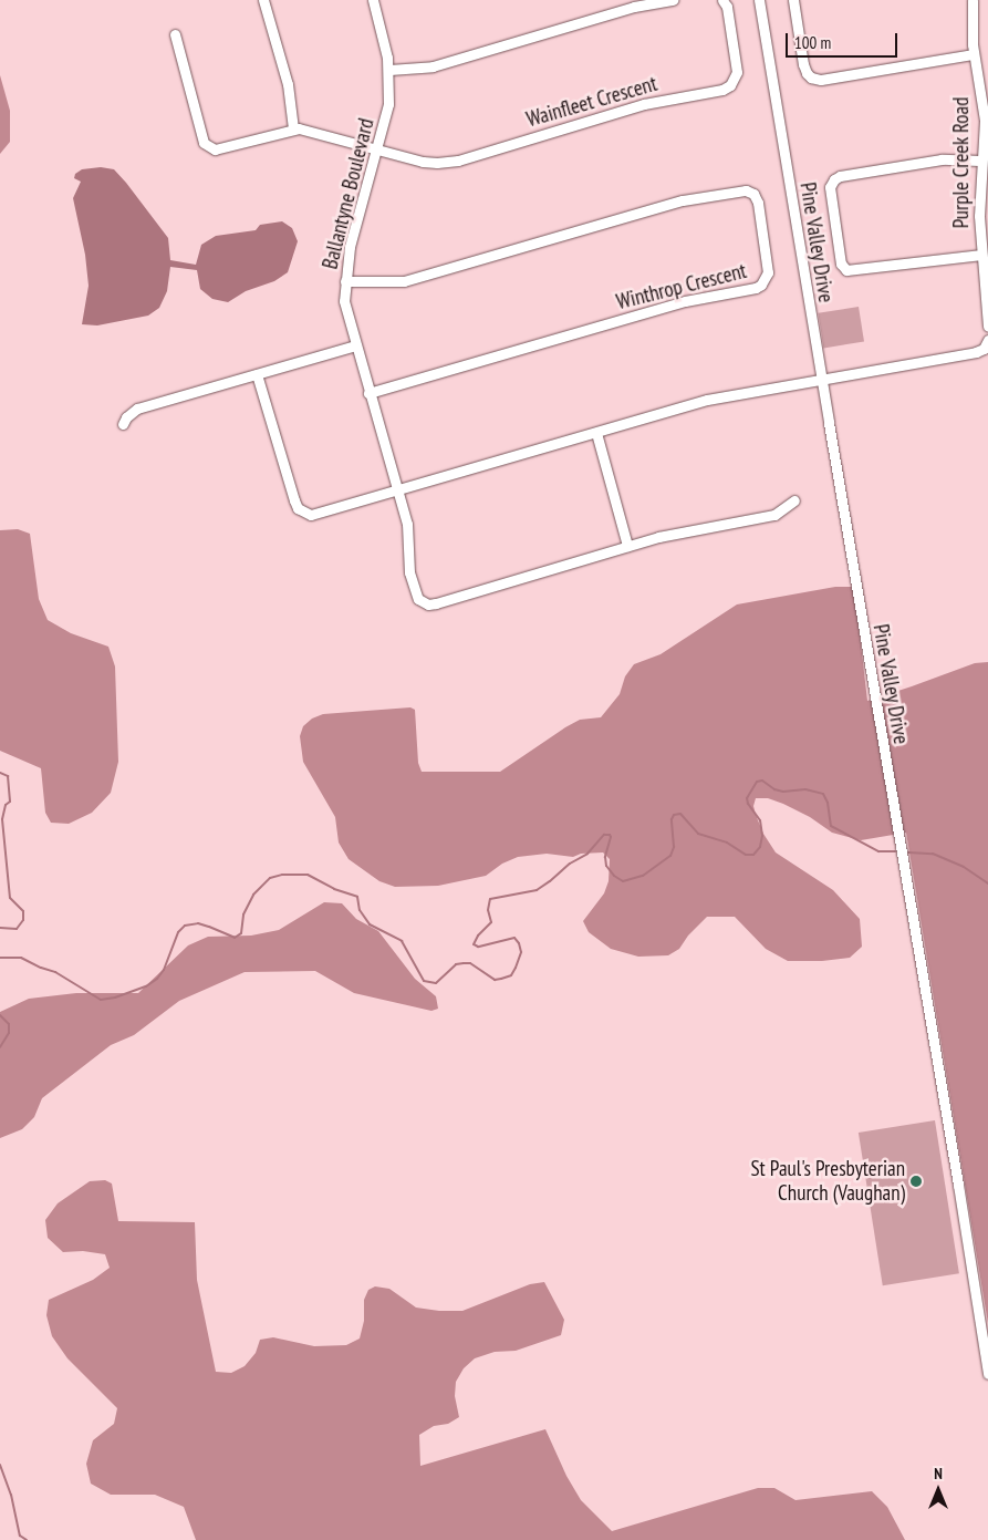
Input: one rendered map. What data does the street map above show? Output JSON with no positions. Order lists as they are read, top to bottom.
{
  "streets": {
    "street": [
      "Wainfleet Crescent",
      "Purple Creek Road",
      "Ballantyne Boulevard",
      "Pine Valley Drive",
      "Winthrop Crescent"
    ]
  },
  "crossings": [
    ["Wainfleet Crescent", "Ballantyne Boulevard"],
    ["Ballantyne Boulevard", "Winthrop Crescent"]
  ],
  "places": ["St Paul's Presbyterian Church (Vaughan)"],
  "scale_bar": "100 m",
  "north": "top"
}
